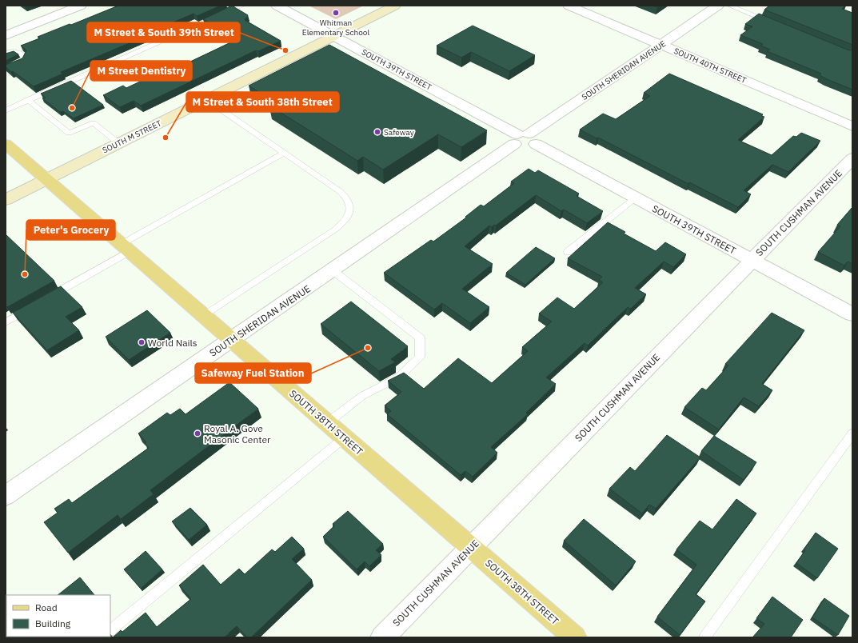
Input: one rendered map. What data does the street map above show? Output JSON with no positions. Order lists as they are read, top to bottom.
{
  "streets": {
    "main road": ["SOUTH 38TH STREET"],
    "street": [
      "SOUTH 40TH STREET",
      "SOUTH 39TH STREET",
      "SOUTH SHERIDAN AVENUE",
      "SOUTH M STREET",
      "SOUTH CUSHMAN AVENUE"
    ]
  },
  "crossings": [
    ["SOUTH 40TH STREET", "SOUTH SHERIDAN AVENUE"],
    ["SOUTH 39TH STREET", "SOUTH SHERIDAN AVENUE"],
    ["SOUTH 39TH STREET", "SOUTH M STREET"],
    ["SOUTH 39TH STREET", "SOUTH CUSHMAN AVENUE"],
    ["SOUTH SHERIDAN AVENUE", "SOUTH 38TH STREET"],
    ["SOUTH M STREET", "SOUTH 38TH STREET"],
    ["SOUTH CUSHMAN AVENUE", "SOUTH 38TH STREET"]
  ],
  "places": [
    "Whitman Elementary School",
    "M Street & South 39th Street",
    "M Street Dentistry",
    "Safeway",
    "M Street & South 38th Street",
    "Peter's Grocery",
    "World Nails",
    "Safeway Fuel Station",
    "Royal A. Gove Masonic Center"
  ],
  "legend": ["Road", "Building"]
}
